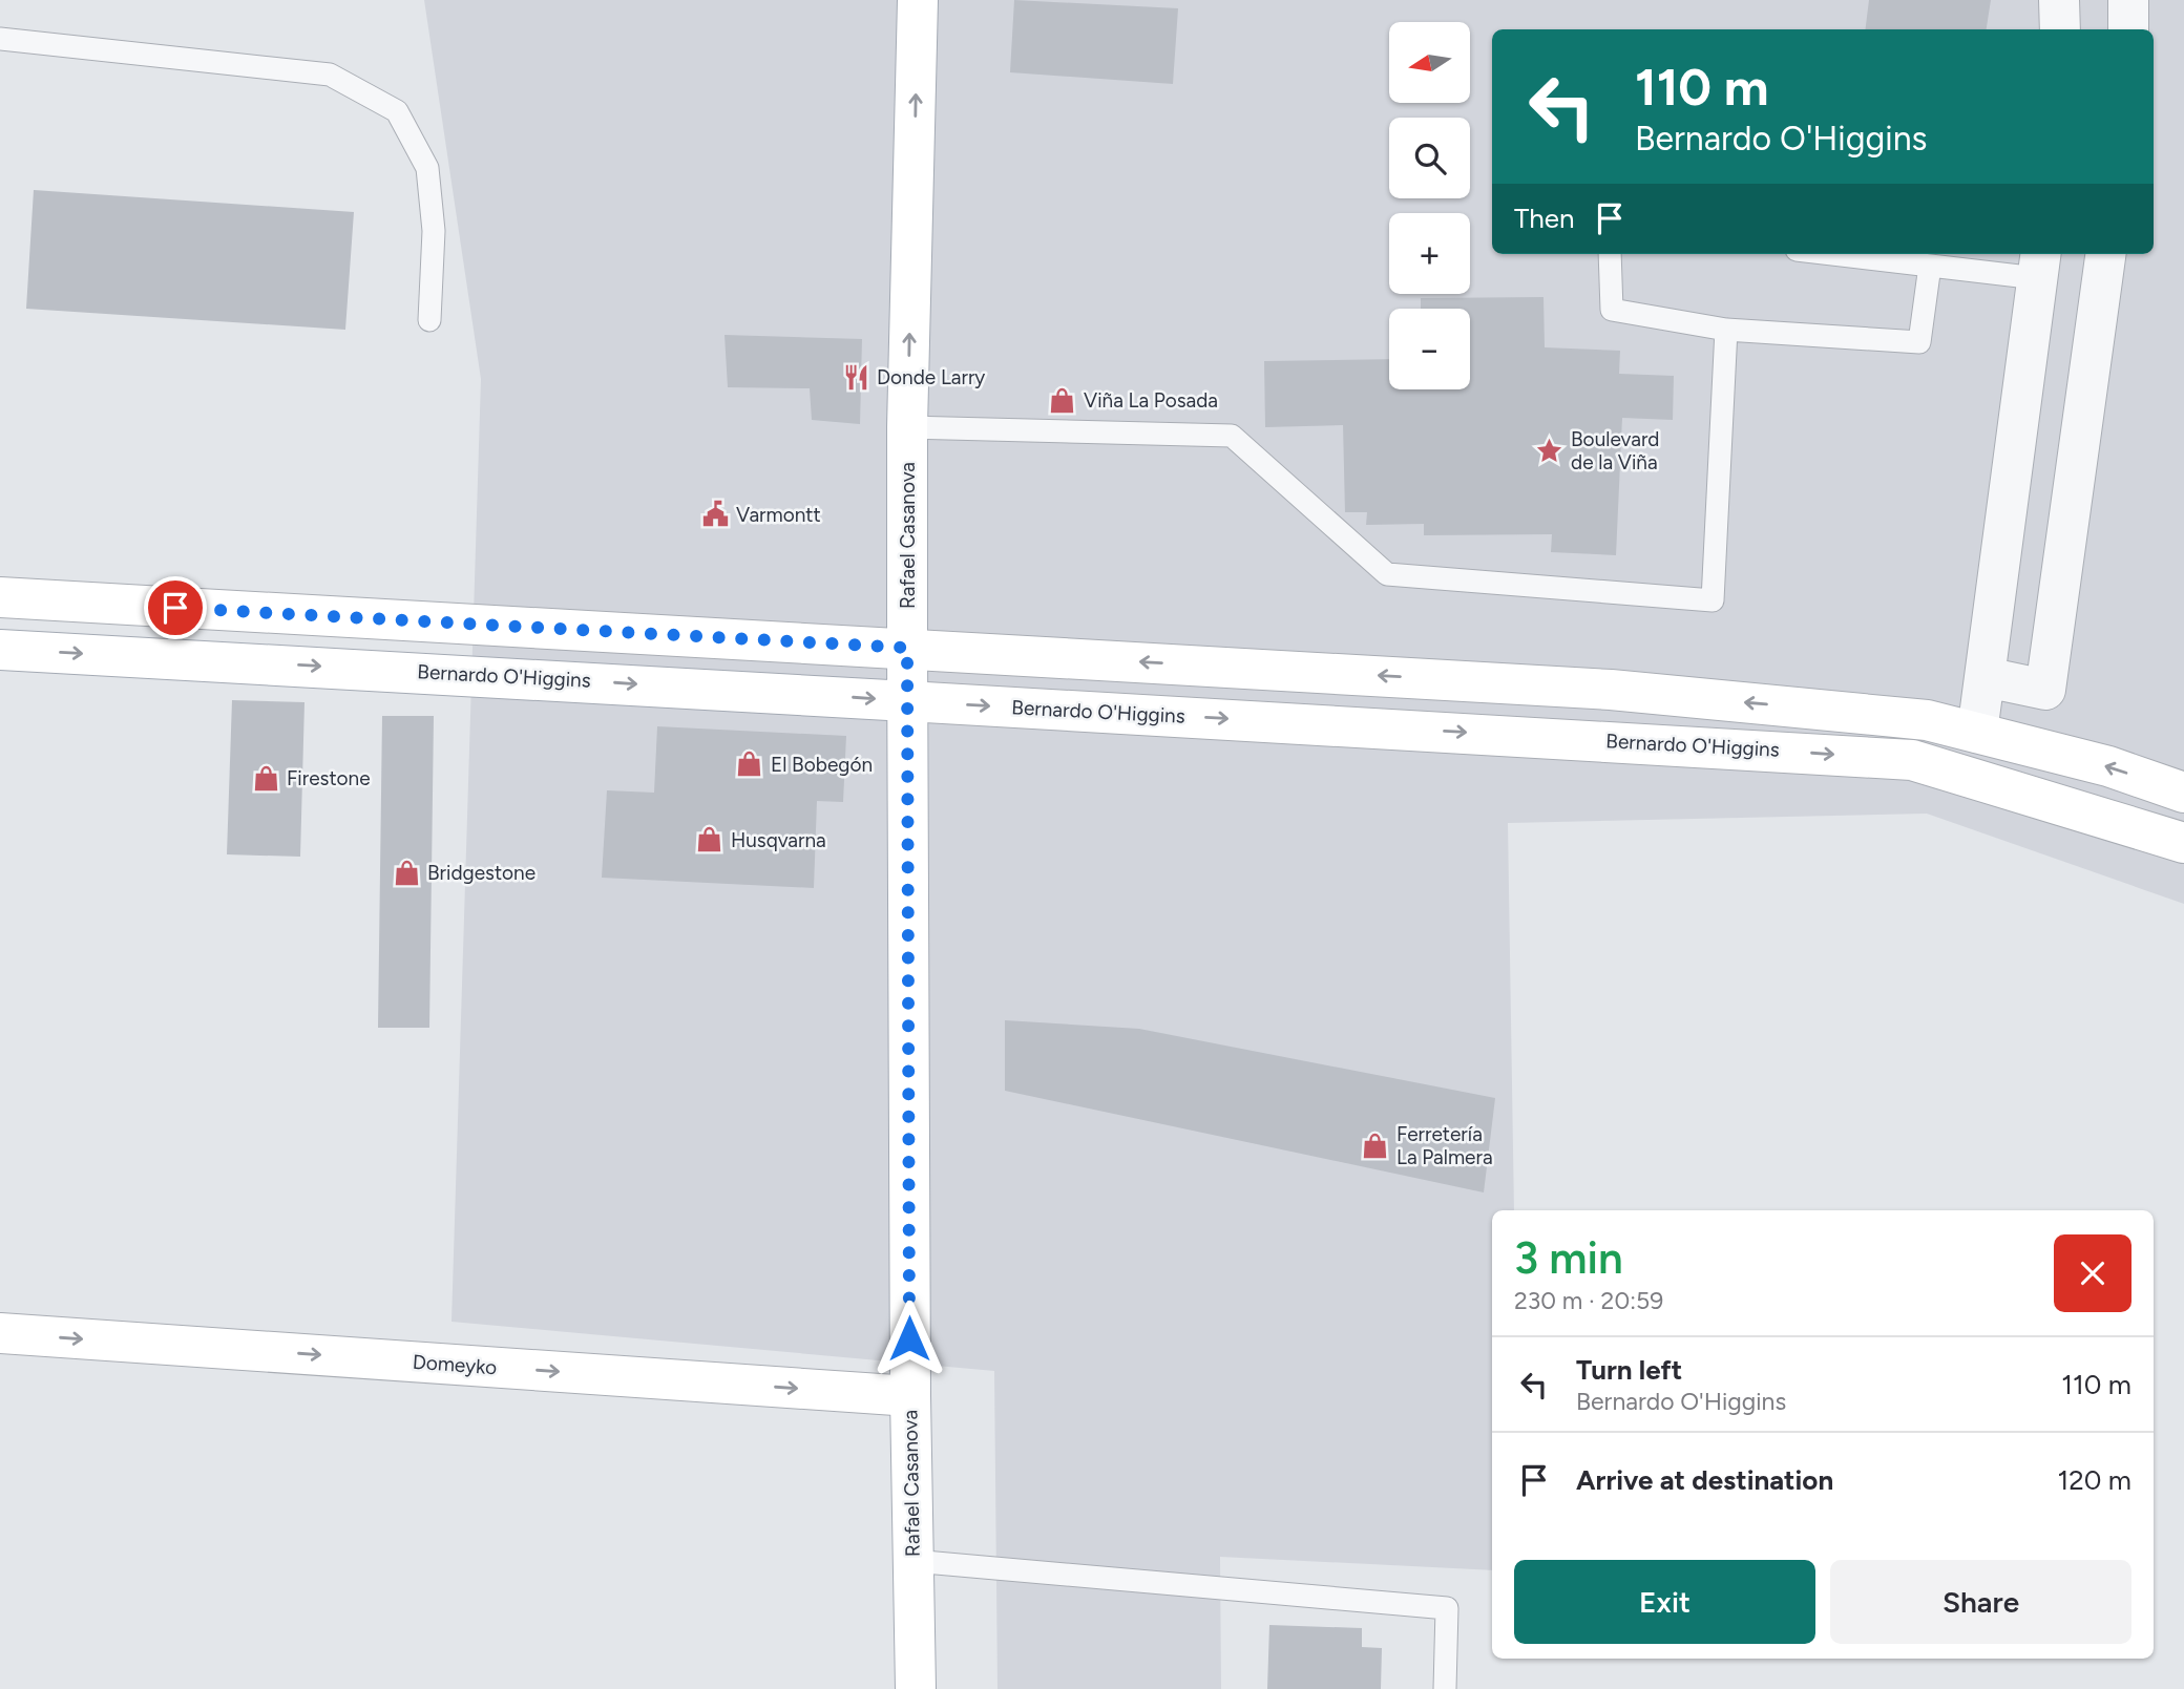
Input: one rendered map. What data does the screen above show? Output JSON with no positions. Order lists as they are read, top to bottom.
{
  "streets": {
    "main road": ["Rafael Casanova", "Bernardo O'Higgins", "Domeyko"]
  },
  "crossings": [
    ["Rafael Casanova", "Bernardo O'Higgins"],
    ["Rafael Casanova", "Domeyko"]
  ],
  "one_way": ["Domeyko"],
  "places": {
    "restaurant": ["Donde Larry"],
    "shop": [
      "Viña La Posada",
      "El Bobegón",
      "Firestone",
      "Husqvarna",
      "Bridgestone",
      "Ferretería La Palmera"
    ],
    "place": ["Boulevard de la Viña"],
    "public building": ["Varmontt"]
  },
  "north": "left",
  "page": {
    "map_buttons": ["+", "−"],
    "turn": ["110 m", "Bernardo O'Higgins"],
    "then": "Then",
    "heading": ["3 min", "230 m · 20:59"],
    "list": [
      {
        "name": "Turn left",
        "note": "Bernardo O'Higgins",
        "value": "110 m"
      },
      {
        "name": "Arrive at destination",
        "value": "120 m"
      }
    ],
    "buttons": ["Exit", "Share"]
  }
}
